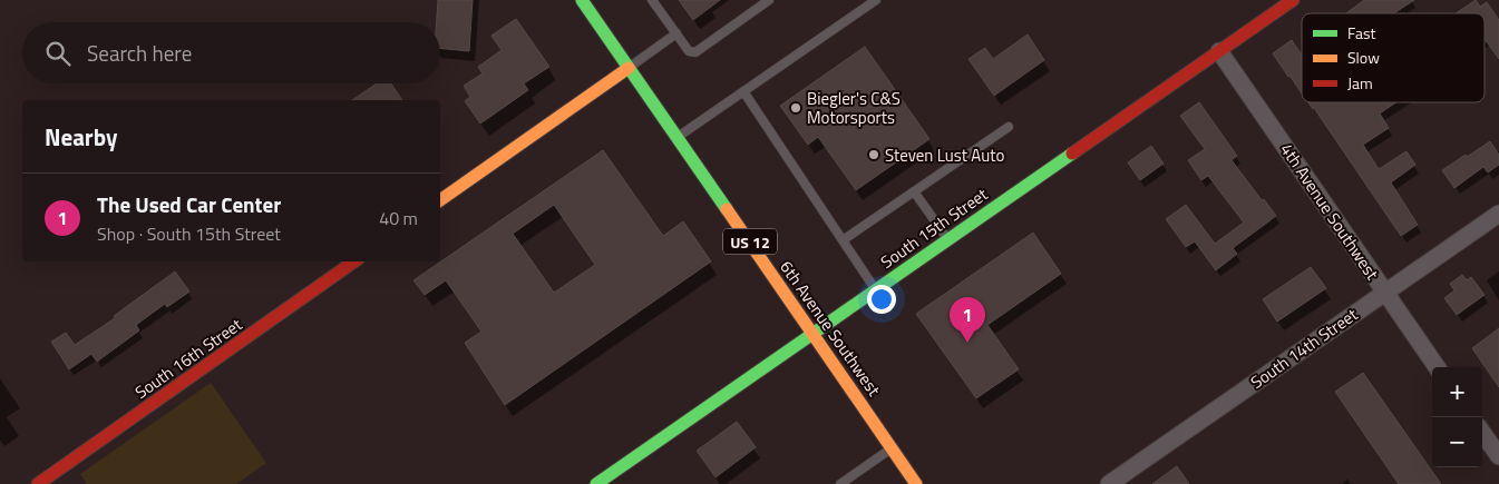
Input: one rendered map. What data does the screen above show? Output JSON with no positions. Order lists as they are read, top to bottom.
{
  "streets": {
    "main road": [
      "South 15th Street",
      "US 12",
      "6th Avenue Southwest",
      "South 16th Street"
    ],
    "street": ["4th Avenue Southwest", "South 14th Street"]
  },
  "crossings": [
    ["4th Avenue Southwest", "South 15th Street"],
    ["4th Avenue Southwest", "South 14th Street"],
    ["South 15th Street", "6th Avenue Southwest"]
  ],
  "places": ["Biegler's C&S Motorsports", "Steven Lust Auto"],
  "legend": ["Fast", "Slow", "Jam"],
  "page": {
    "search": "Search here",
    "heading": "Nearby",
    "list": [
      {
        "mark": "1",
        "name": "The Used Car Center",
        "note": "Shop · South 15th Street",
        "value": "40 m"
      }
    ],
    "pins": "1",
    "map_buttons": ["+", "−"]
  }
}
